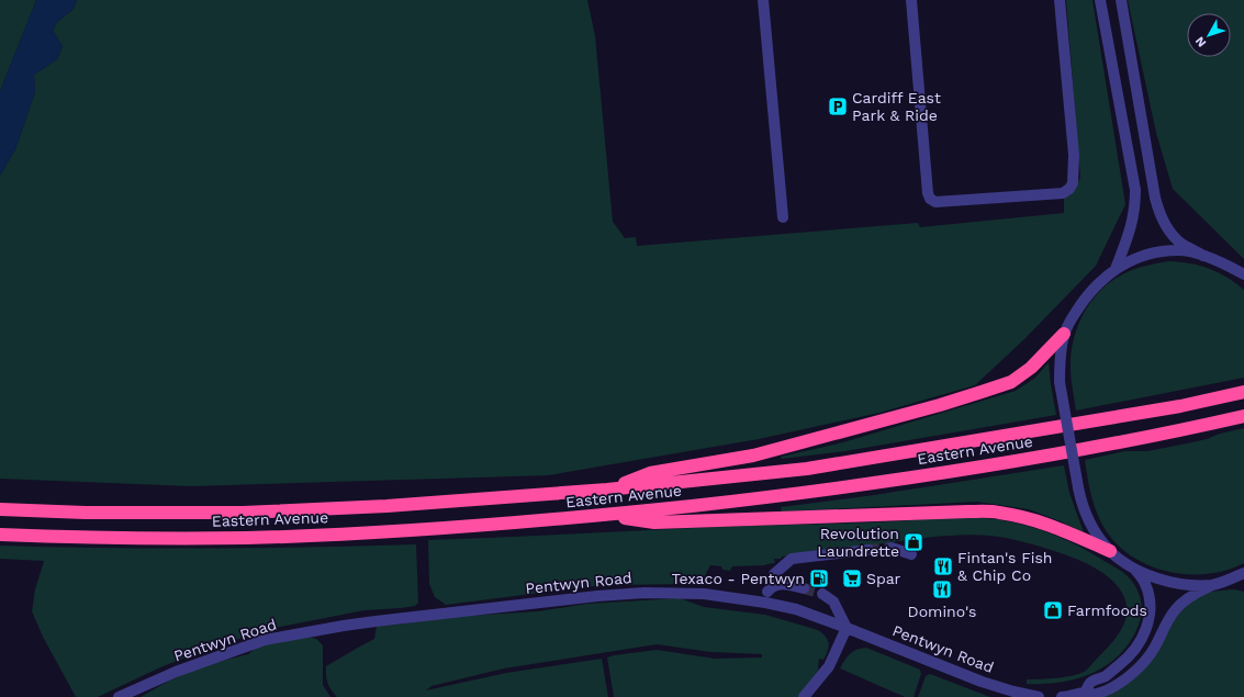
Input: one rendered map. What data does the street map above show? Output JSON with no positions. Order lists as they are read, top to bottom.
{
  "streets": {
    "highway": ["Eastern Avenue"],
    "street": ["Pentwyn Road"]
  },
  "places": {
    "parking": ["Cardiff East Park & Ride"],
    "shop": ["Revolution Laundrette", "Farmfoods"],
    "restaurant": ["Fintan's Fish & Chip Co", "Domino's"],
    "fuel station": ["Texaco - Pentwyn"],
    "supermarket": ["Spar"]
  },
  "north": "bottom left"
}
